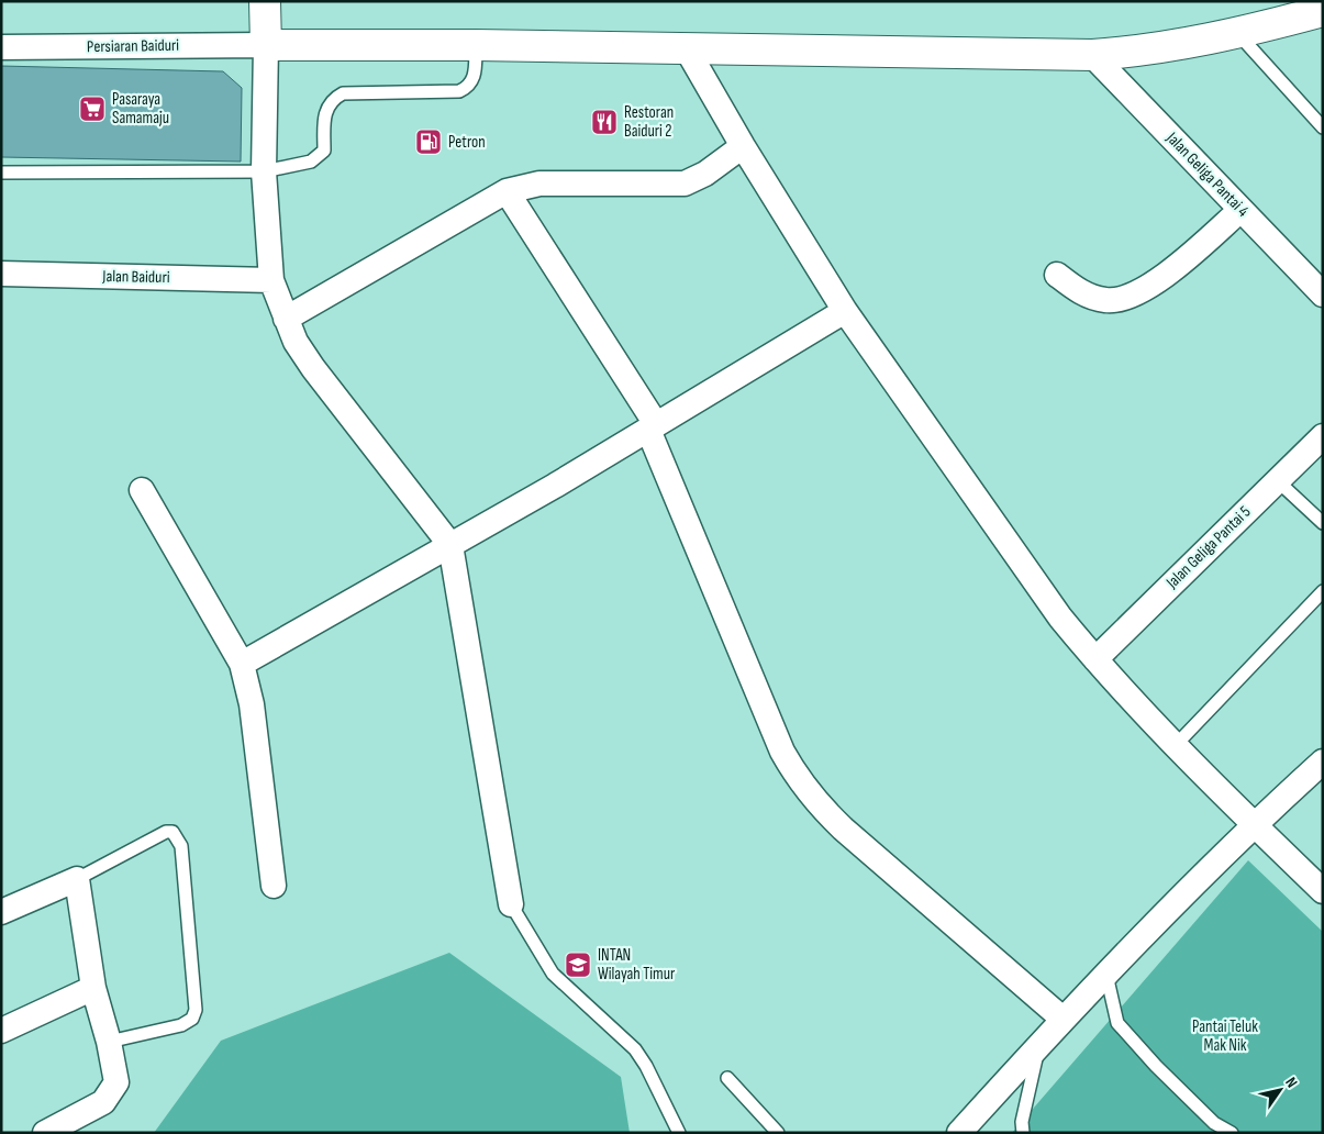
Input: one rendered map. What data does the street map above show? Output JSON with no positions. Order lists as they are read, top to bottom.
{
  "streets": {
    "street": [
      "Persiaran Baiduri",
      "Jalan Geliga Pantai 4",
      "Jalan Baiduri",
      "Jalan Geliga Pantai 5"
    ]
  },
  "parks": ["Pantai Teluk Mak Nik"],
  "places": {
    "supermarket": ["Pasaraya Samamaju"],
    "restaurant": ["Restoran Baiduri 2"],
    "fuel station": ["Petron"],
    "school or university": ["INTAN Wilayah Timur"]
  },
  "north": "top right"
}
